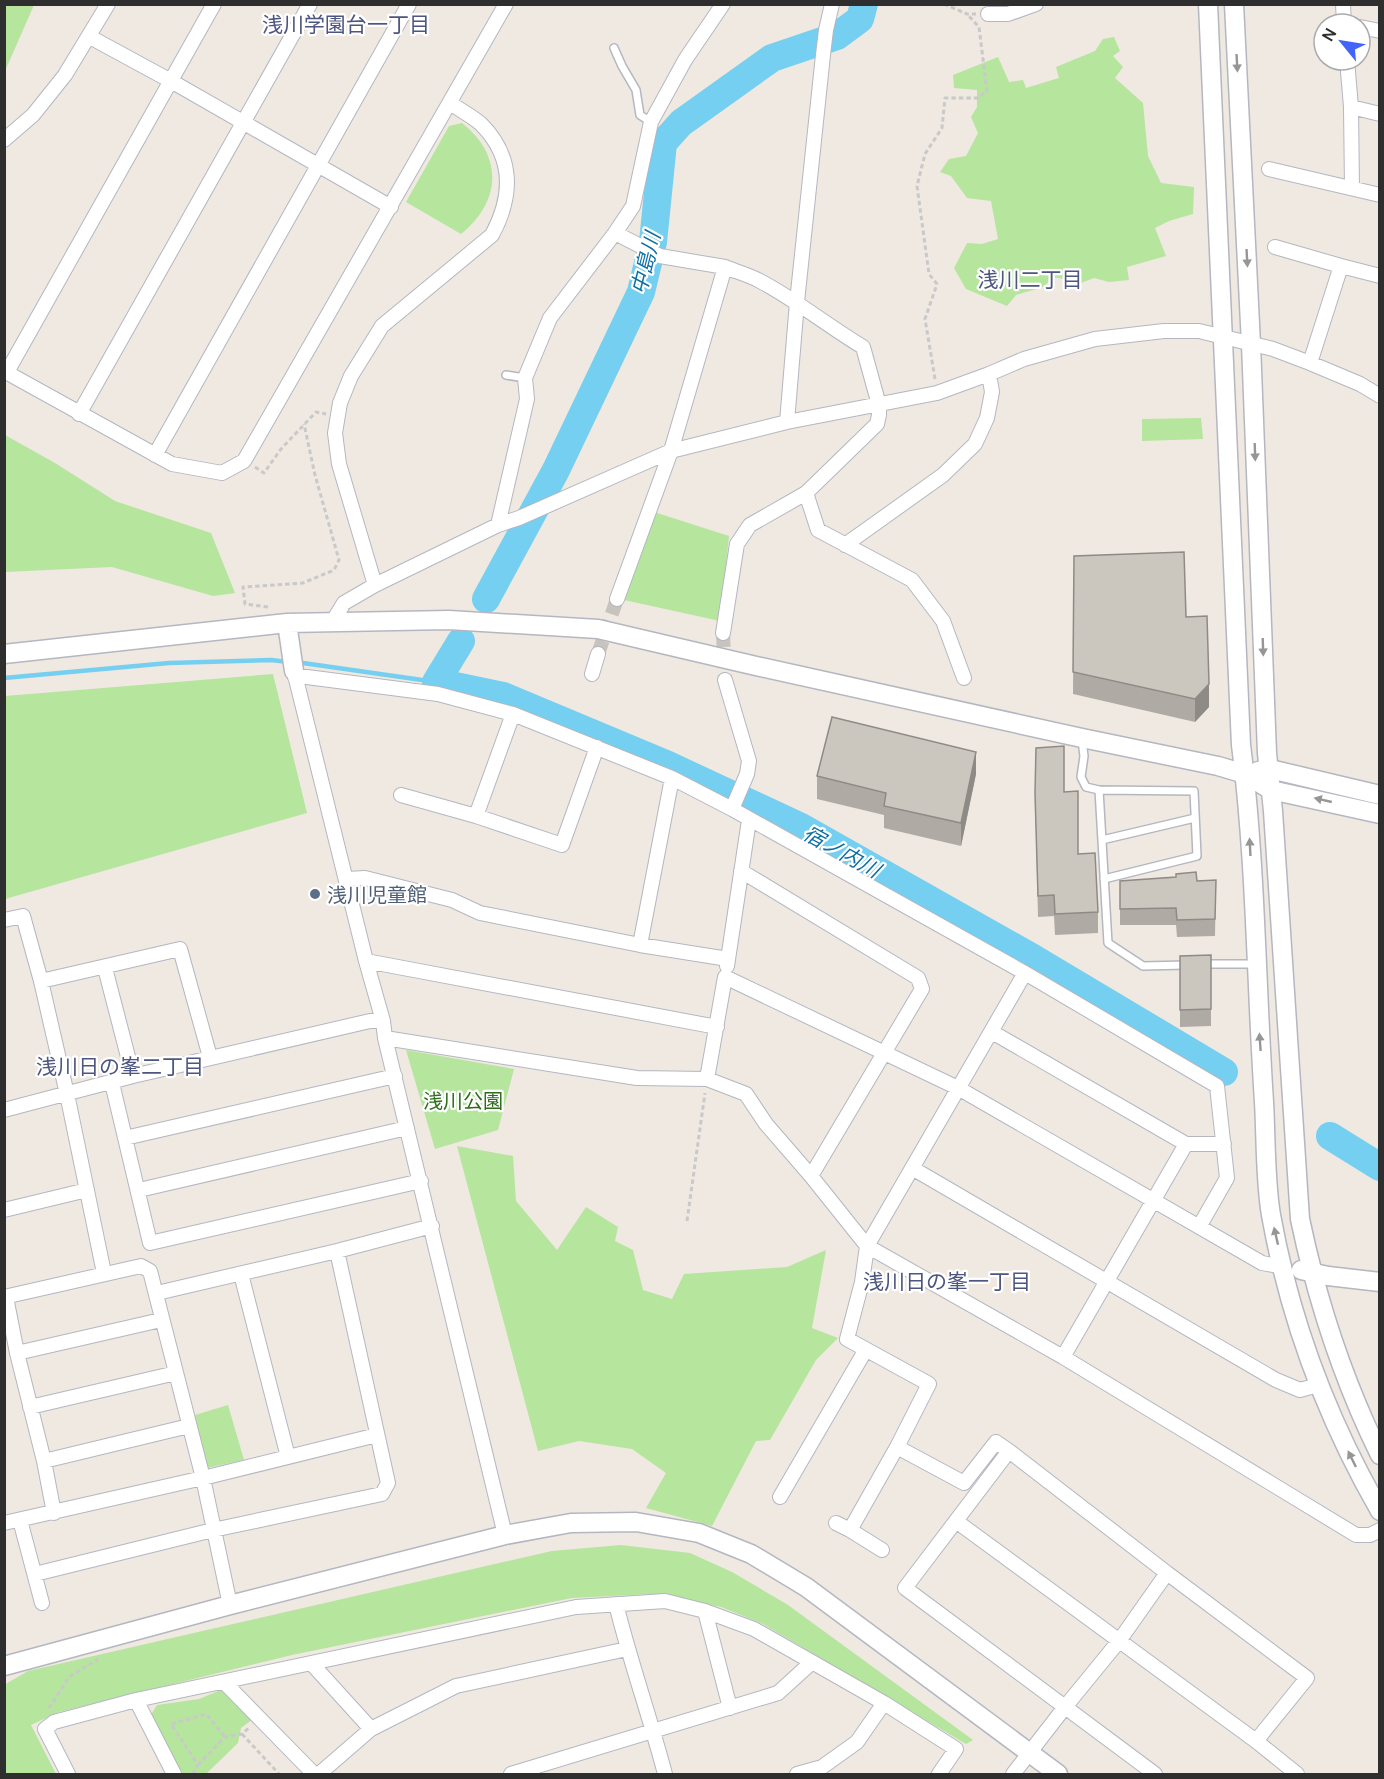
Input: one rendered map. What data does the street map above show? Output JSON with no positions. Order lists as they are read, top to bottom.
{
  "districts": [
    "浅川学園台一丁目",
    "浅川二丁目",
    "浅川日の峯二丁目",
    "浅川日の峯一丁目"
  ],
  "water": ["中島川", "宿ノ内川"],
  "parks": ["浅川公園"],
  "places": ["浅川児童館"],
  "north": "top left"
}
